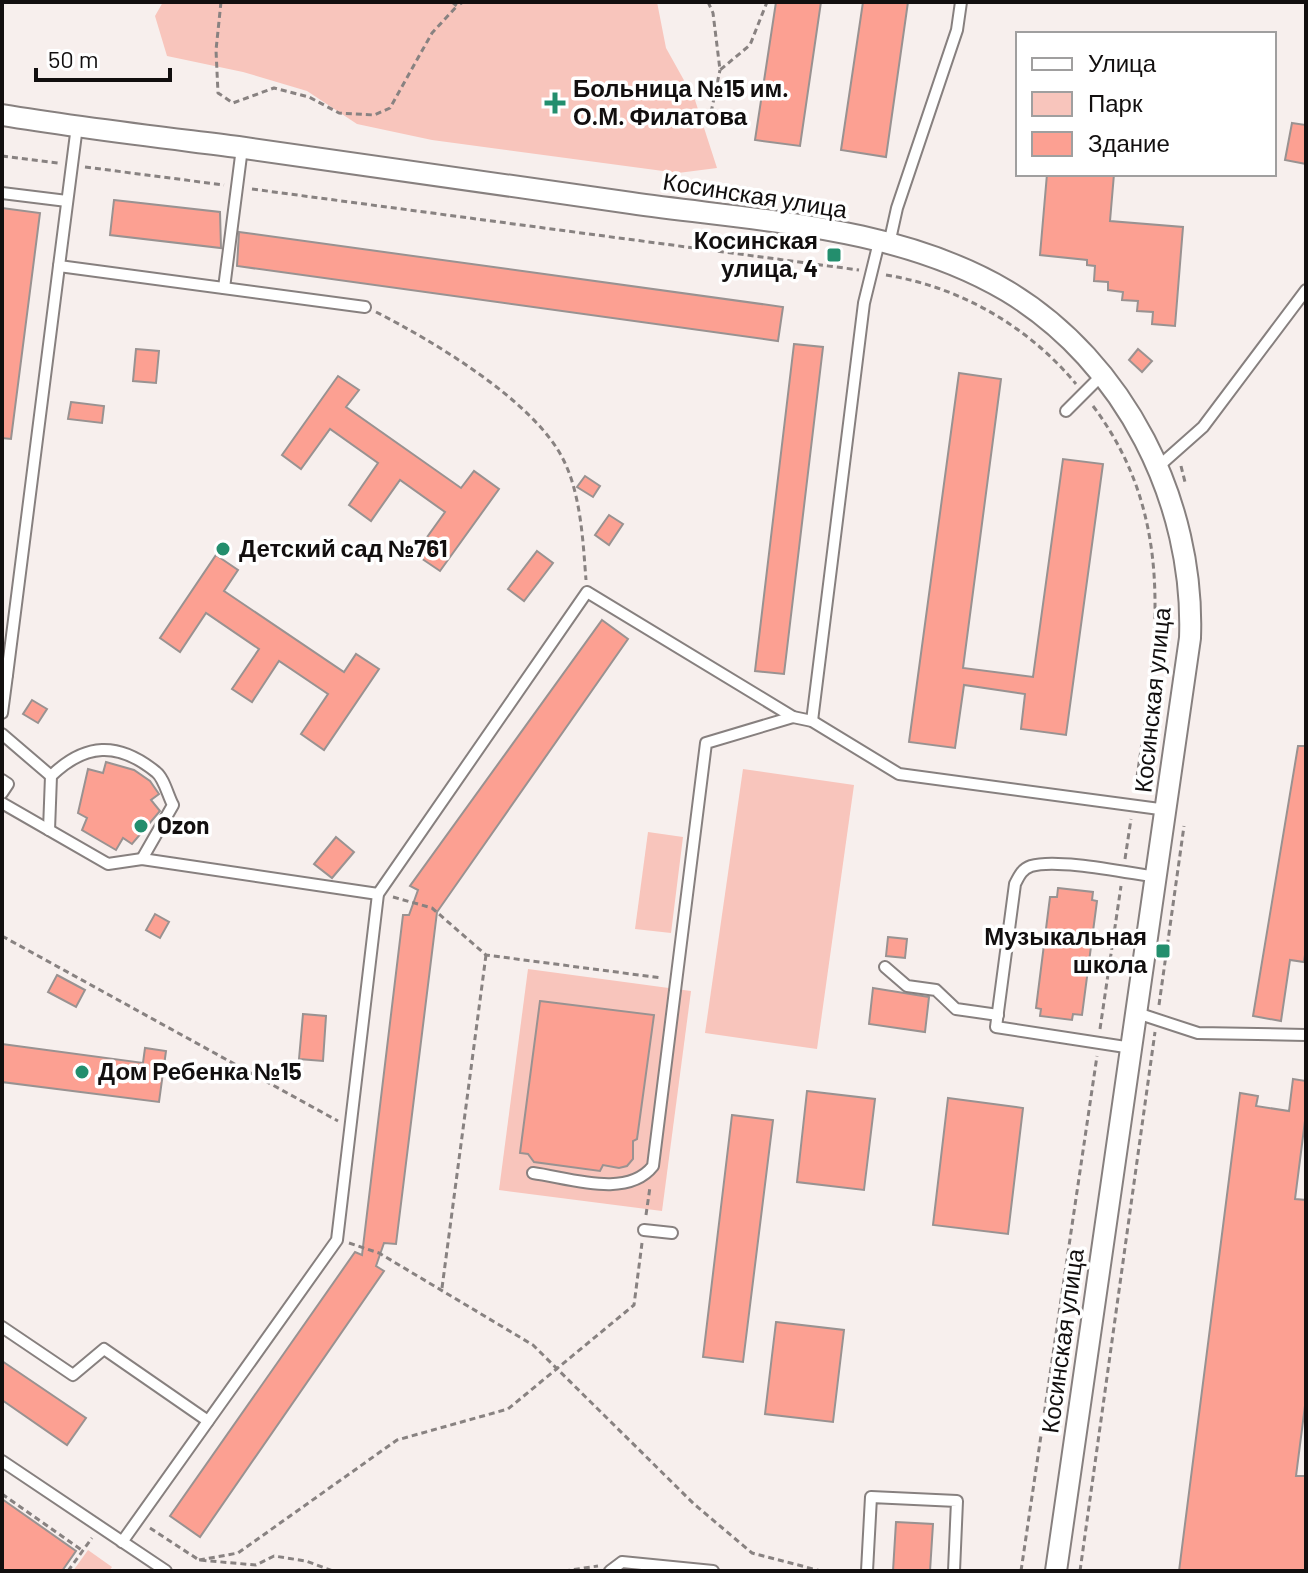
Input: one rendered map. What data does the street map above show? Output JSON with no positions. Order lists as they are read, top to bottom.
{
  "streets": {
    "street": ["Косинская улица"]
  },
  "places": {
    "health": ["Больница №15 им. О.М. Филатова"],
    "transit": ["Косинская улица, 4", "Музыкальная школа"],
    "other": ["Детский сад №761", "Ozon", "Дом Ребенка №15"]
  },
  "legend": ["Улица", "Парк", "Здание"],
  "scale_bar": "50 m"
}
